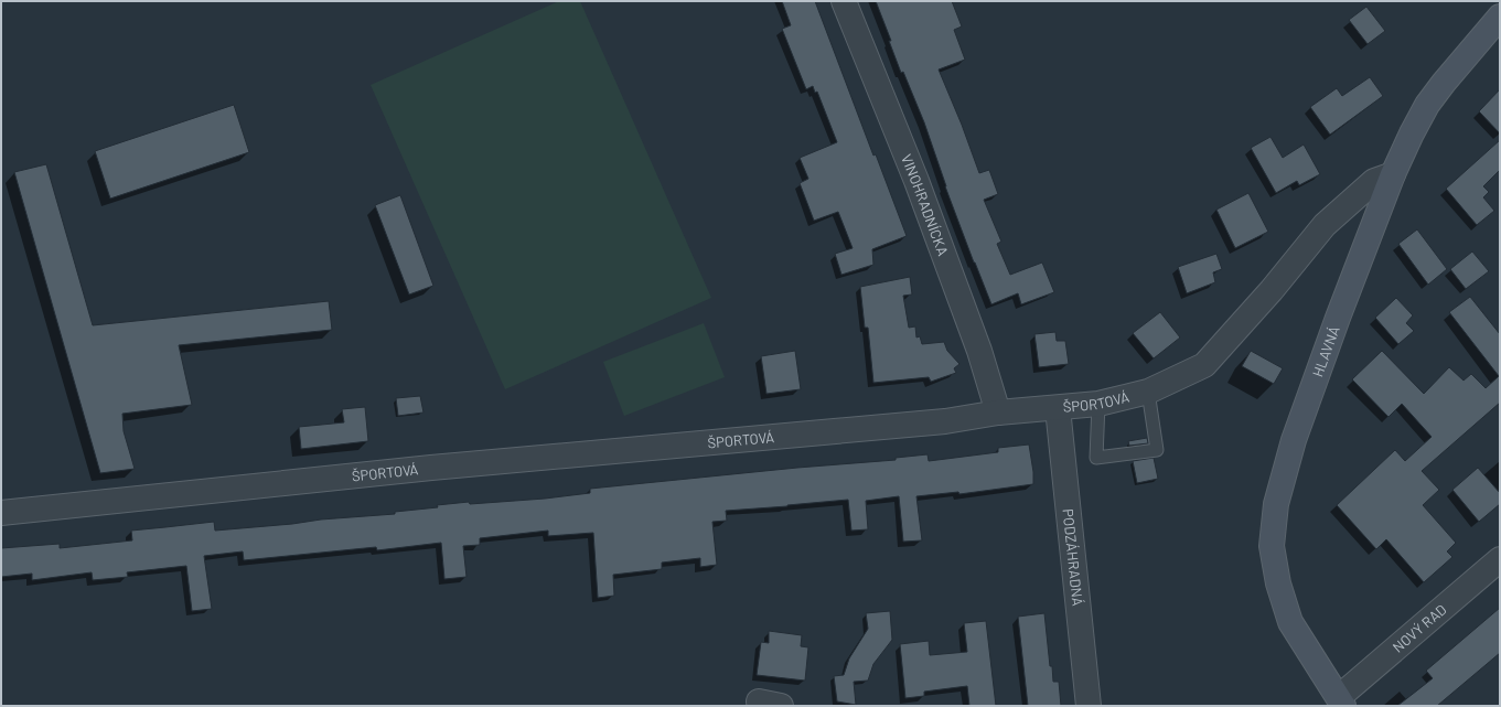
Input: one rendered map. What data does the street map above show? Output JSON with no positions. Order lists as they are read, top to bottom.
{
  "streets": {
    "main road": ["HLAVNÁ"],
    "street": [
      "VINOHRADNÍCKA",
      "ŠPORTOVÁ",
      "PODZÁHRADNÁ",
      "NOVÝ RAD"
    ]
  },
  "crossings": [
    ["VINOHRADNÍCKA", "ŠPORTOVÁ"],
    ["HLAVNÁ", "ŠPORTOVÁ"],
    ["HLAVNÁ", "NOVÝ RAD"],
    ["ŠPORTOVÁ", "PODZÁHRADNÁ"]
  ]
}
